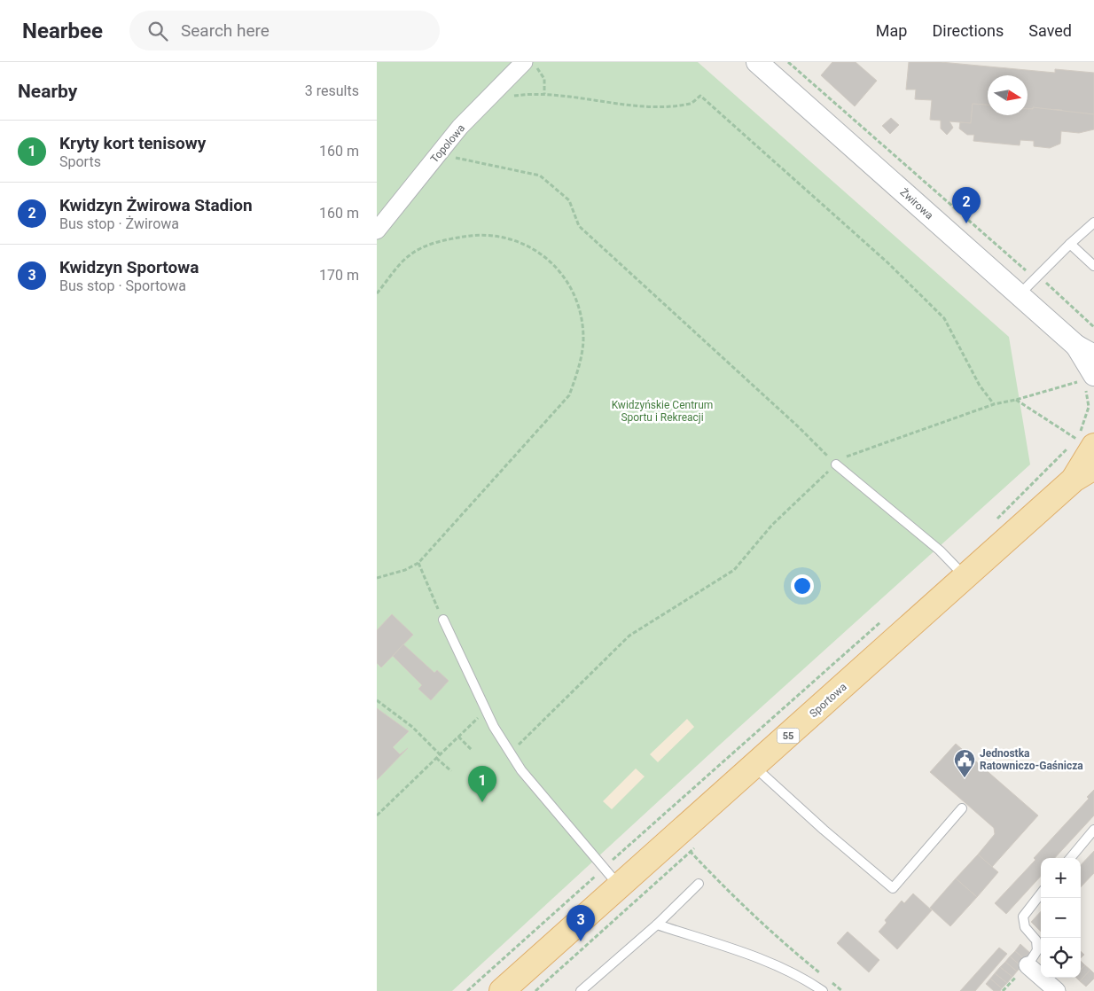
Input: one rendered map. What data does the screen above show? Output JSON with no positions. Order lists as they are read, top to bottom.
{
  "streets": {
    "main road": ["Sportowa", "55"],
    "street": ["Topolowa", "Żwirowa"]
  },
  "parks": ["Kwidzyńskie Centrum Sportu i Rekreacji"],
  "places": {
    "public building": ["Jednostka Ratowniczo-Gaśnicza"]
  },
  "north": "right",
  "page": {
    "header": "Nearbee",
    "search": "Search here",
    "nav": ["Map", "Directions", "Saved"],
    "heading": ["Nearby", "3 results"],
    "list": [
      {
        "mark": "1",
        "name": "Kryty kort tenisowy",
        "note": "Sports",
        "value": "160 m"
      },
      {
        "mark": "2",
        "name": "Kwidzyn Żwirowa Stadion",
        "note": "Bus stop · Żwirowa",
        "value": "160 m"
      },
      {
        "mark": "3",
        "name": "Kwidzyn Sportowa",
        "note": "Bus stop · Sportowa",
        "value": "170 m"
      }
    ],
    "pins": ["2", "1", "3"],
    "map_buttons": ["+", "−"]
  }
}
